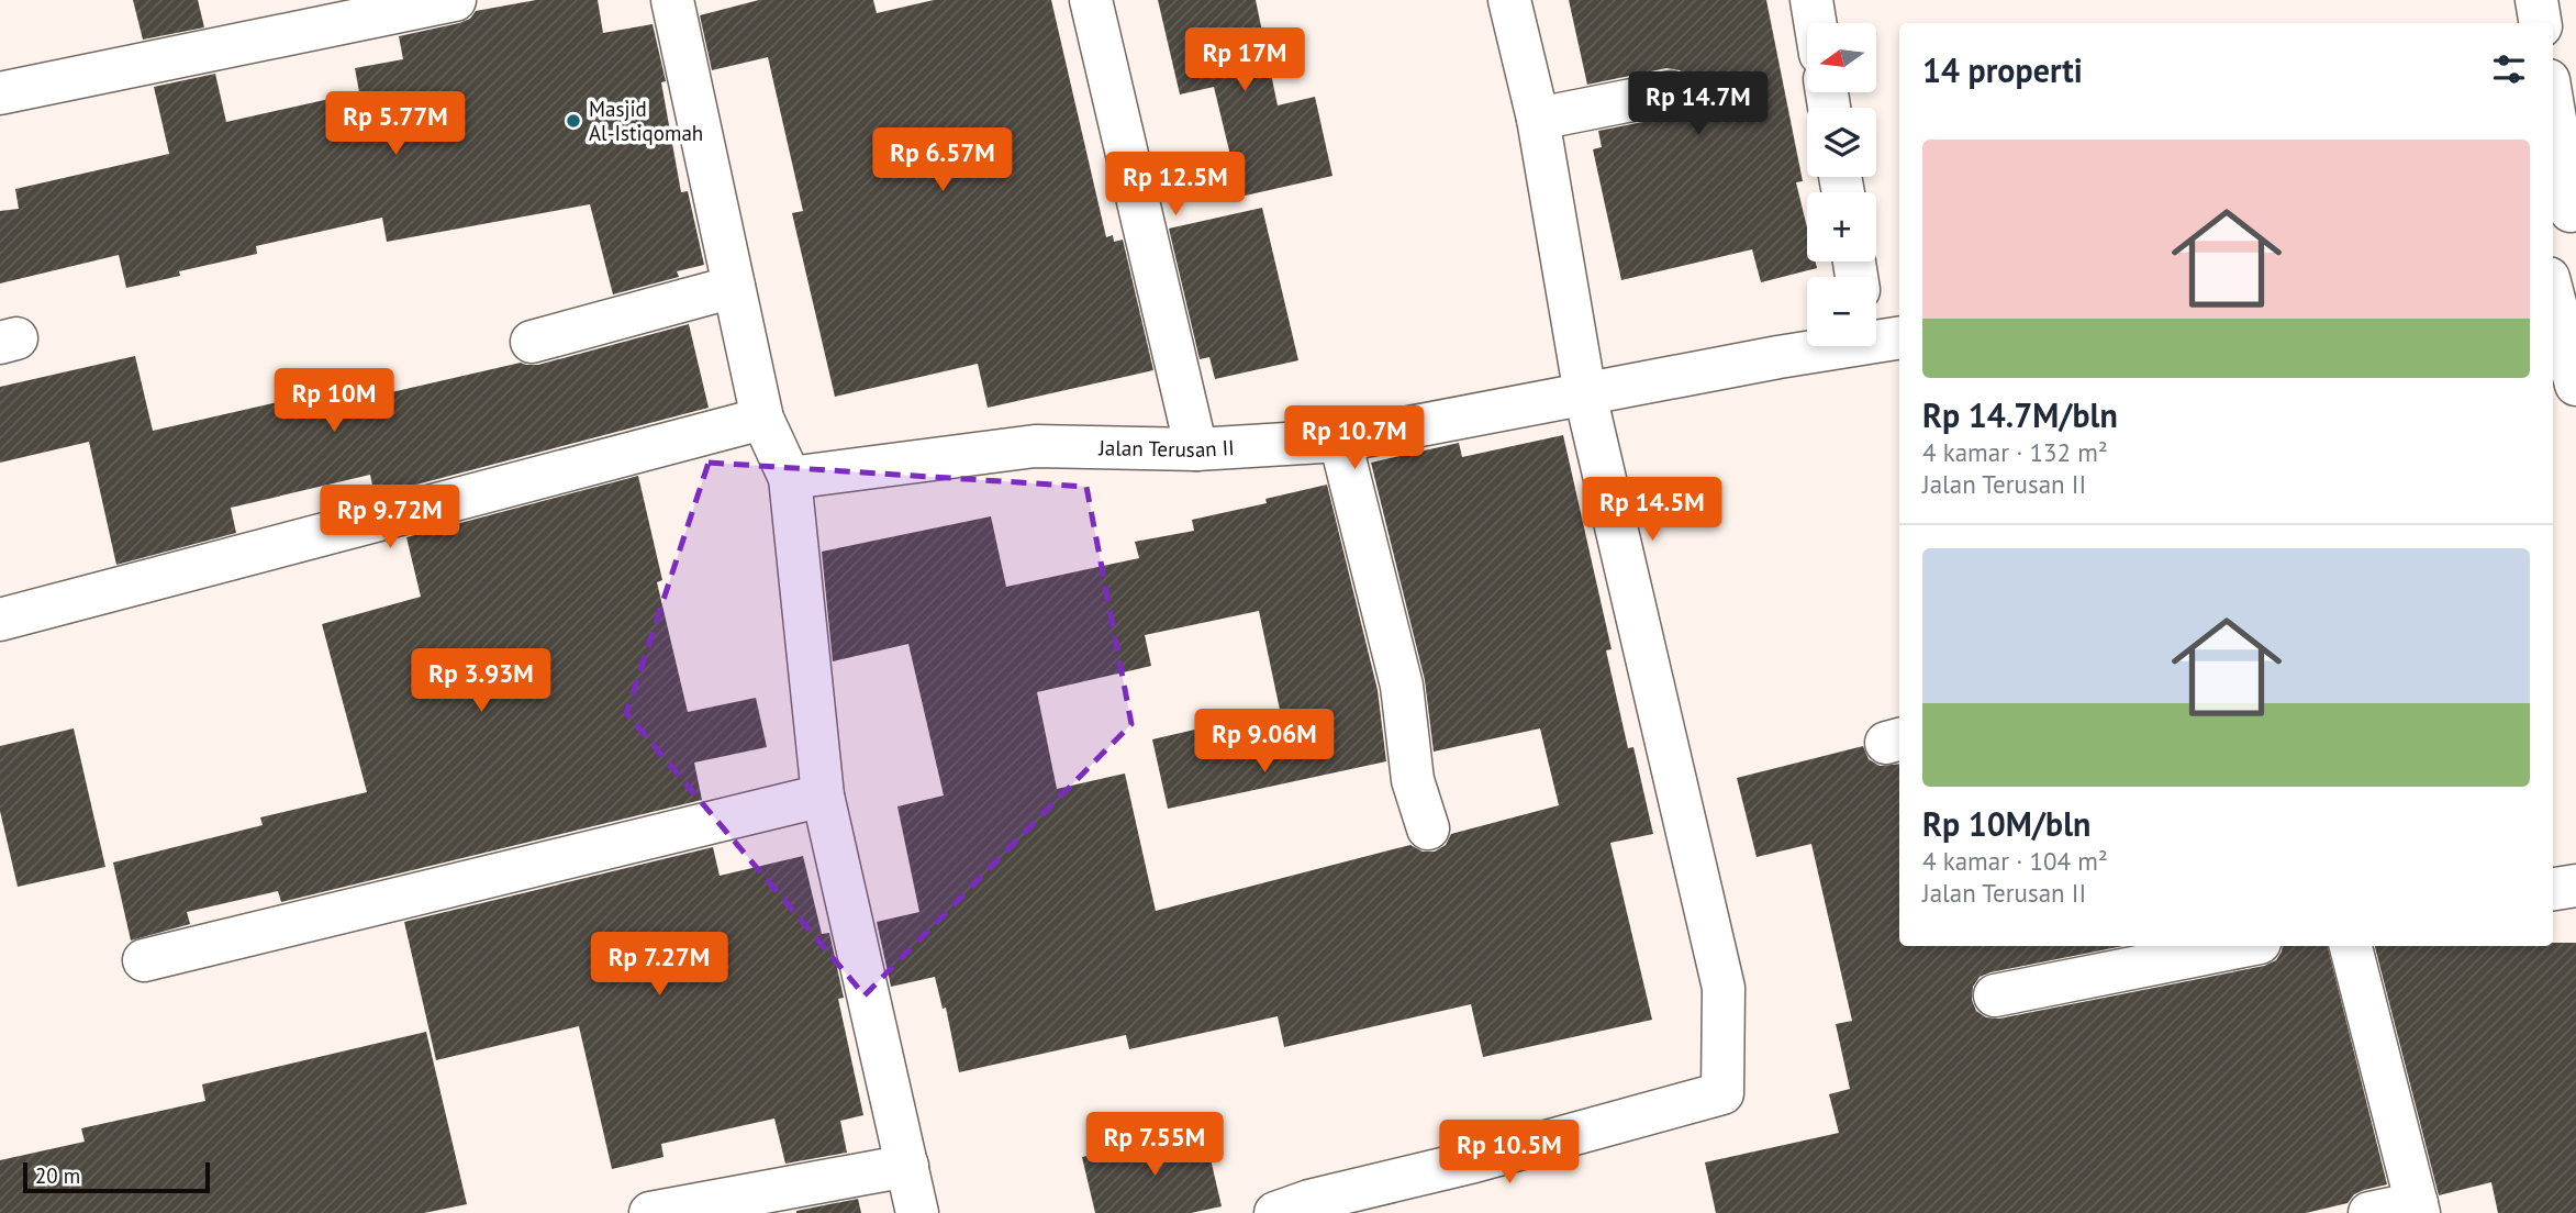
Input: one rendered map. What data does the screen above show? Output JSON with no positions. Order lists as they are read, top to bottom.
{
  "streets": {
    "street": ["Jalan Terusan II"]
  },
  "places": ["Masjid Al-Istiqomah"],
  "scale_bar": "20 m",
  "north": "left",
  "page": {
    "map_buttons": ["+", "−"],
    "heading": "14 properti",
    "price": [
      "Rp 17M",
      "Rp 14.7M",
      "Rp 5.77M",
      "Rp 6.57M",
      "Rp 12.5M",
      "Rp 10M",
      "Rp 10.7M",
      "Rp 14.5M",
      "Rp 9.72M",
      "Rp 3.93M",
      "Rp 9.06M",
      "Rp 7.27M",
      "Rp 7.55M",
      "Rp 10.5M"
    ],
    "list": [
      {
        "name": "Rp 14.7M/bln",
        "note": "4 kamar · 132 m² · Jalan Terusan II"
      },
      {
        "name": "Rp 10M/bln",
        "note": "4 kamar · 104 m² · Jalan Terusan II"
      }
    ],
    "scale": "20 m"
  }
}
